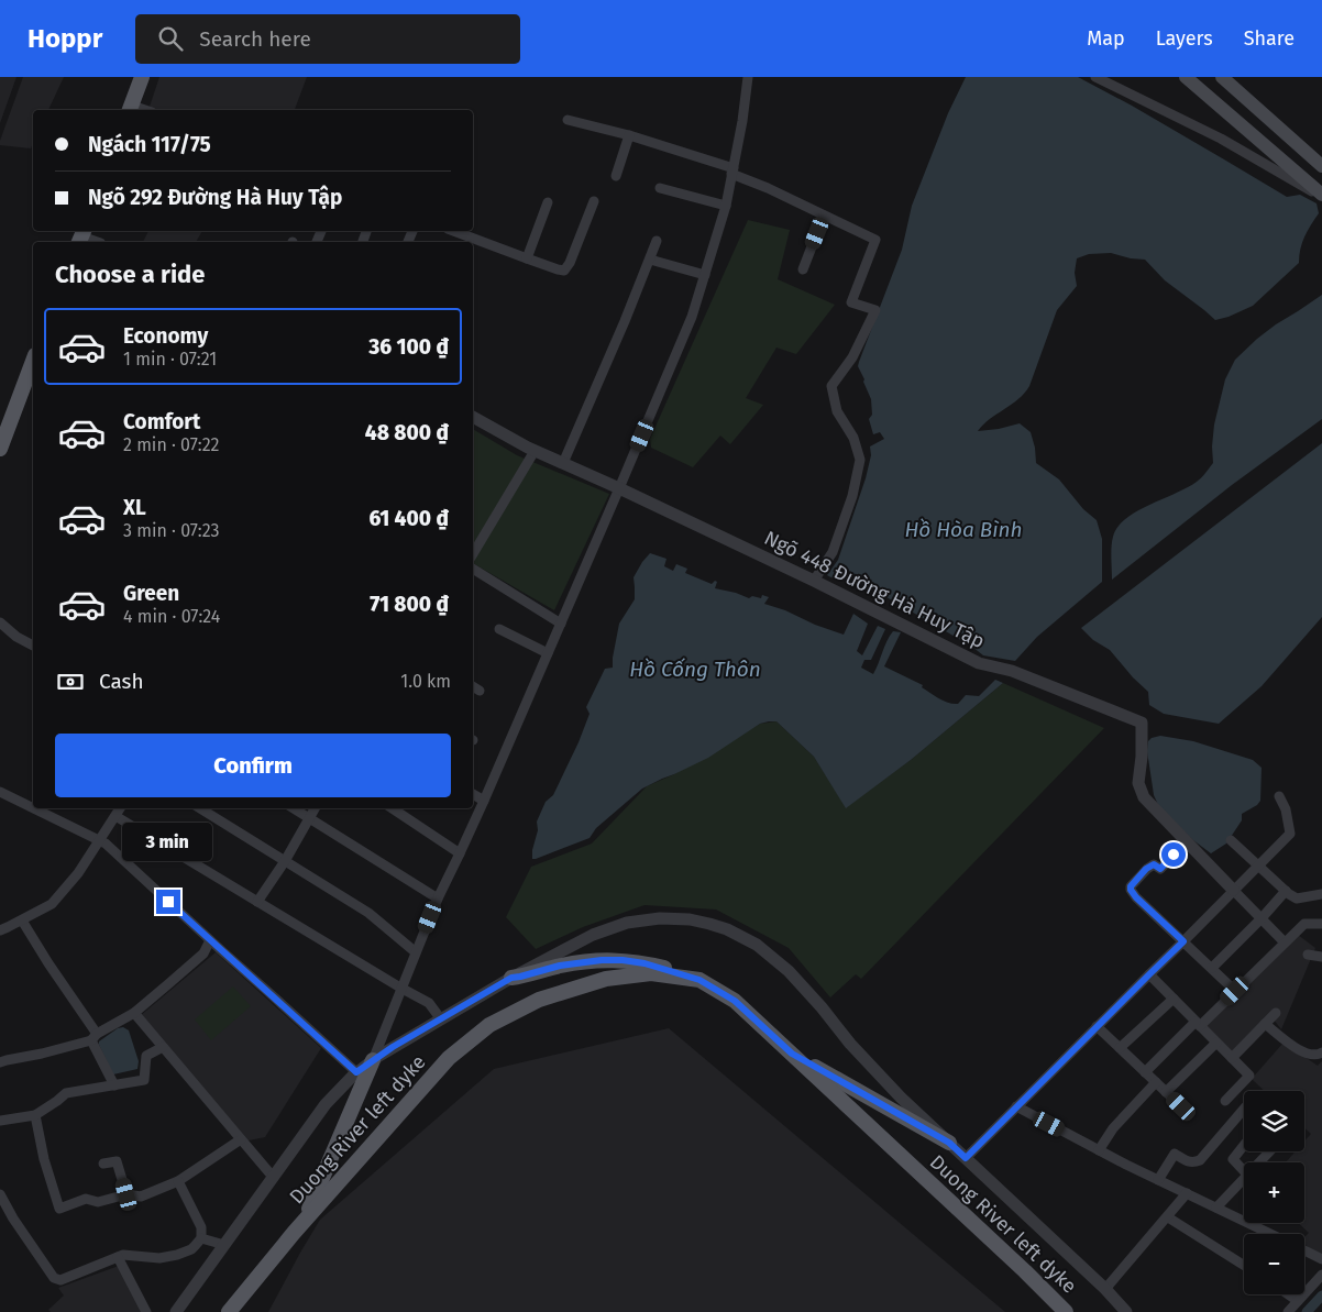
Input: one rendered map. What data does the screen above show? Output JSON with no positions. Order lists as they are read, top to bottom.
{
  "streets": {
    "main road": ["Duong River left dyke"],
    "street": ["Ngõ 448 Đường Hà Huy Tập"]
  },
  "water": ["Hồ Hòa Bình", "Hồ Cống Thôn"],
  "page": {
    "header": "Hoppr",
    "search": "Search here",
    "nav": ["Map", "Layers", "Share"],
    "banner": ["Ngách 117/75", "Ngõ 292 Đường Hà Huy Tập"],
    "heading": "Choose a ride",
    "list": [
      {
        "name": "Economy",
        "note": "1 min · 07:21",
        "value": "36 100 ₫"
      },
      {
        "name": "Comfort",
        "note": "2 min · 07:22",
        "value": "48 800 ₫"
      },
      {
        "name": "XL",
        "note": "3 min · 07:23",
        "value": "61 400 ₫"
      },
      {
        "name": "Green",
        "note": "4 min · 07:24",
        "value": "71 800 ₫"
      }
    ],
    "pay": ["Cash", "1.0 km"],
    "buttons": "Confirm",
    "bubble": "3 min",
    "map_buttons": ["+", "−"]
  }
}
